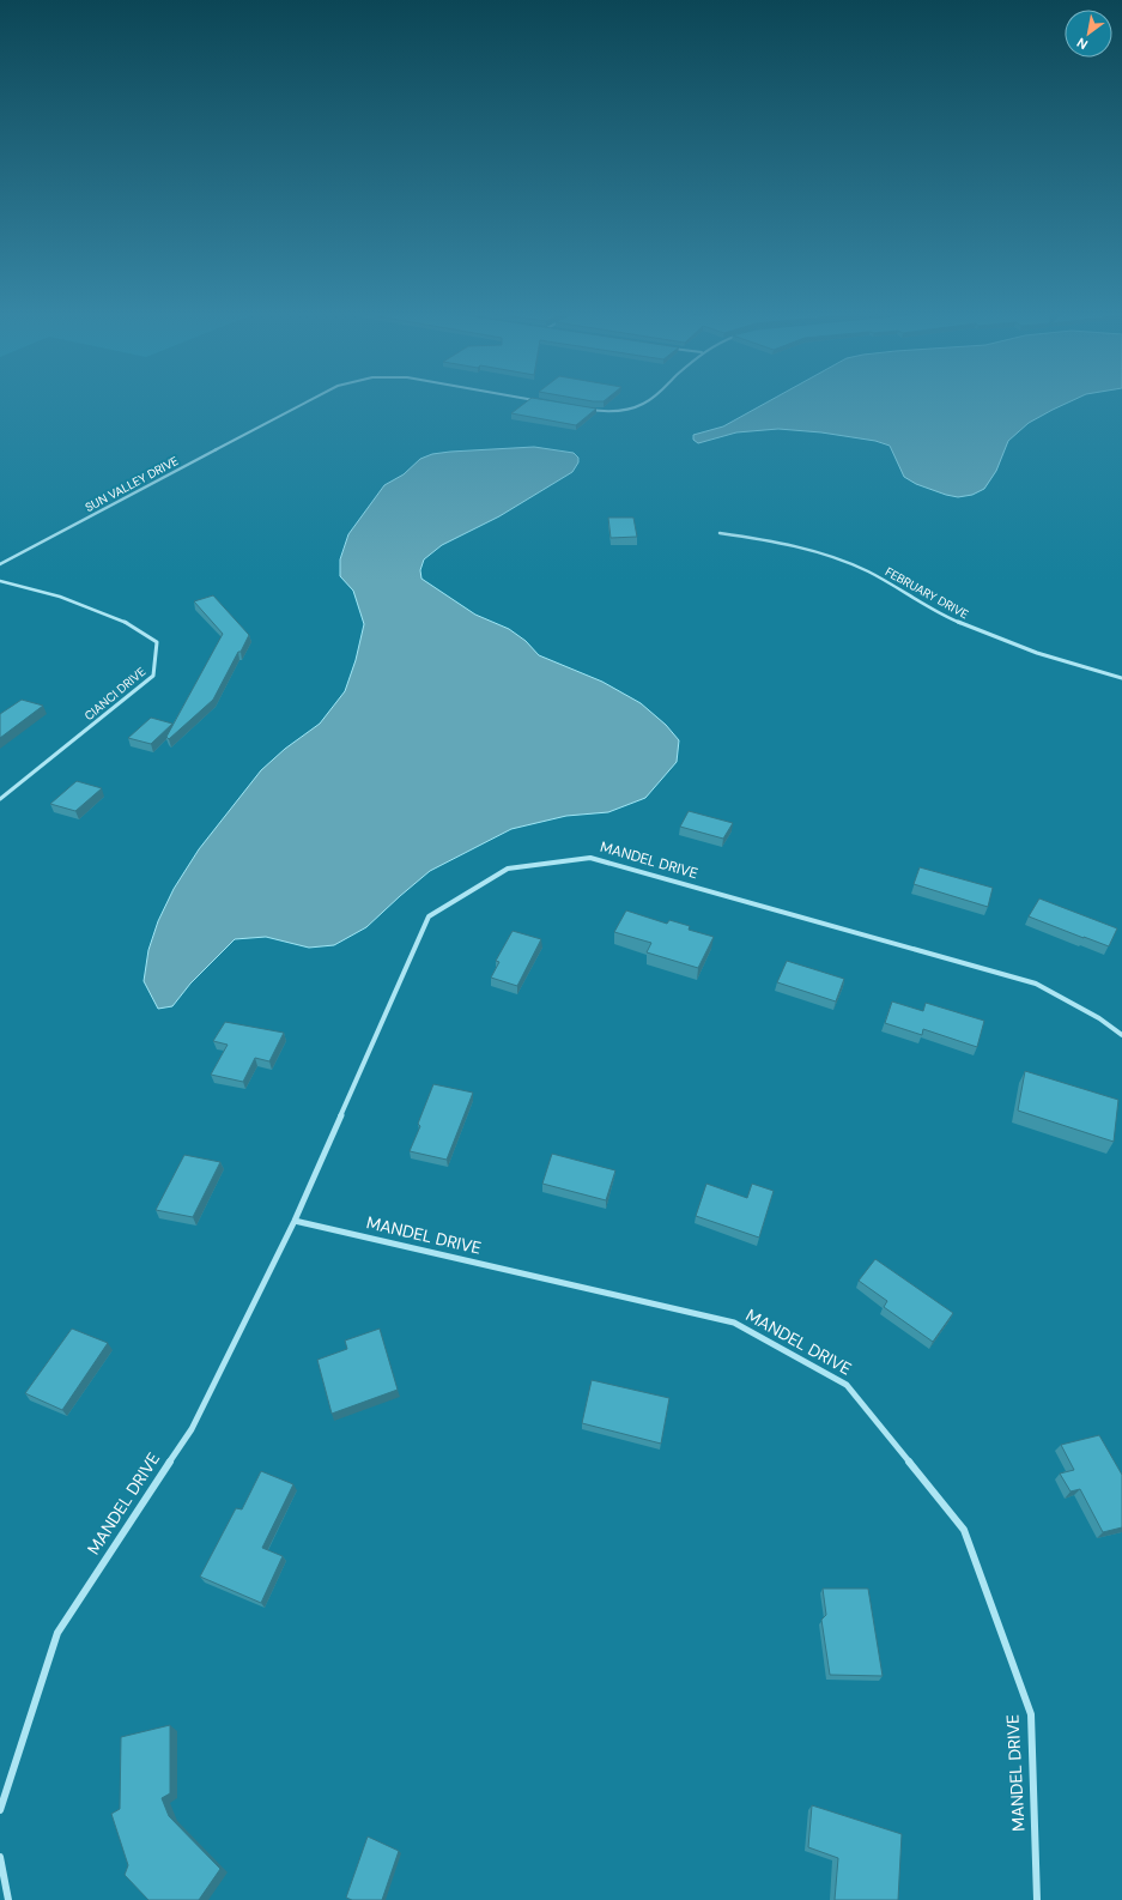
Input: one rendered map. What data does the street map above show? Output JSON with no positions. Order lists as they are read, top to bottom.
{
  "streets": {
    "street": [
      "SUN VALLEY DRIVE",
      "FEBRUARY DRIVE",
      "CIANCI DRIVE",
      "MANDEL DRIVE"
    ]
  },
  "north": "bottom left"
}
